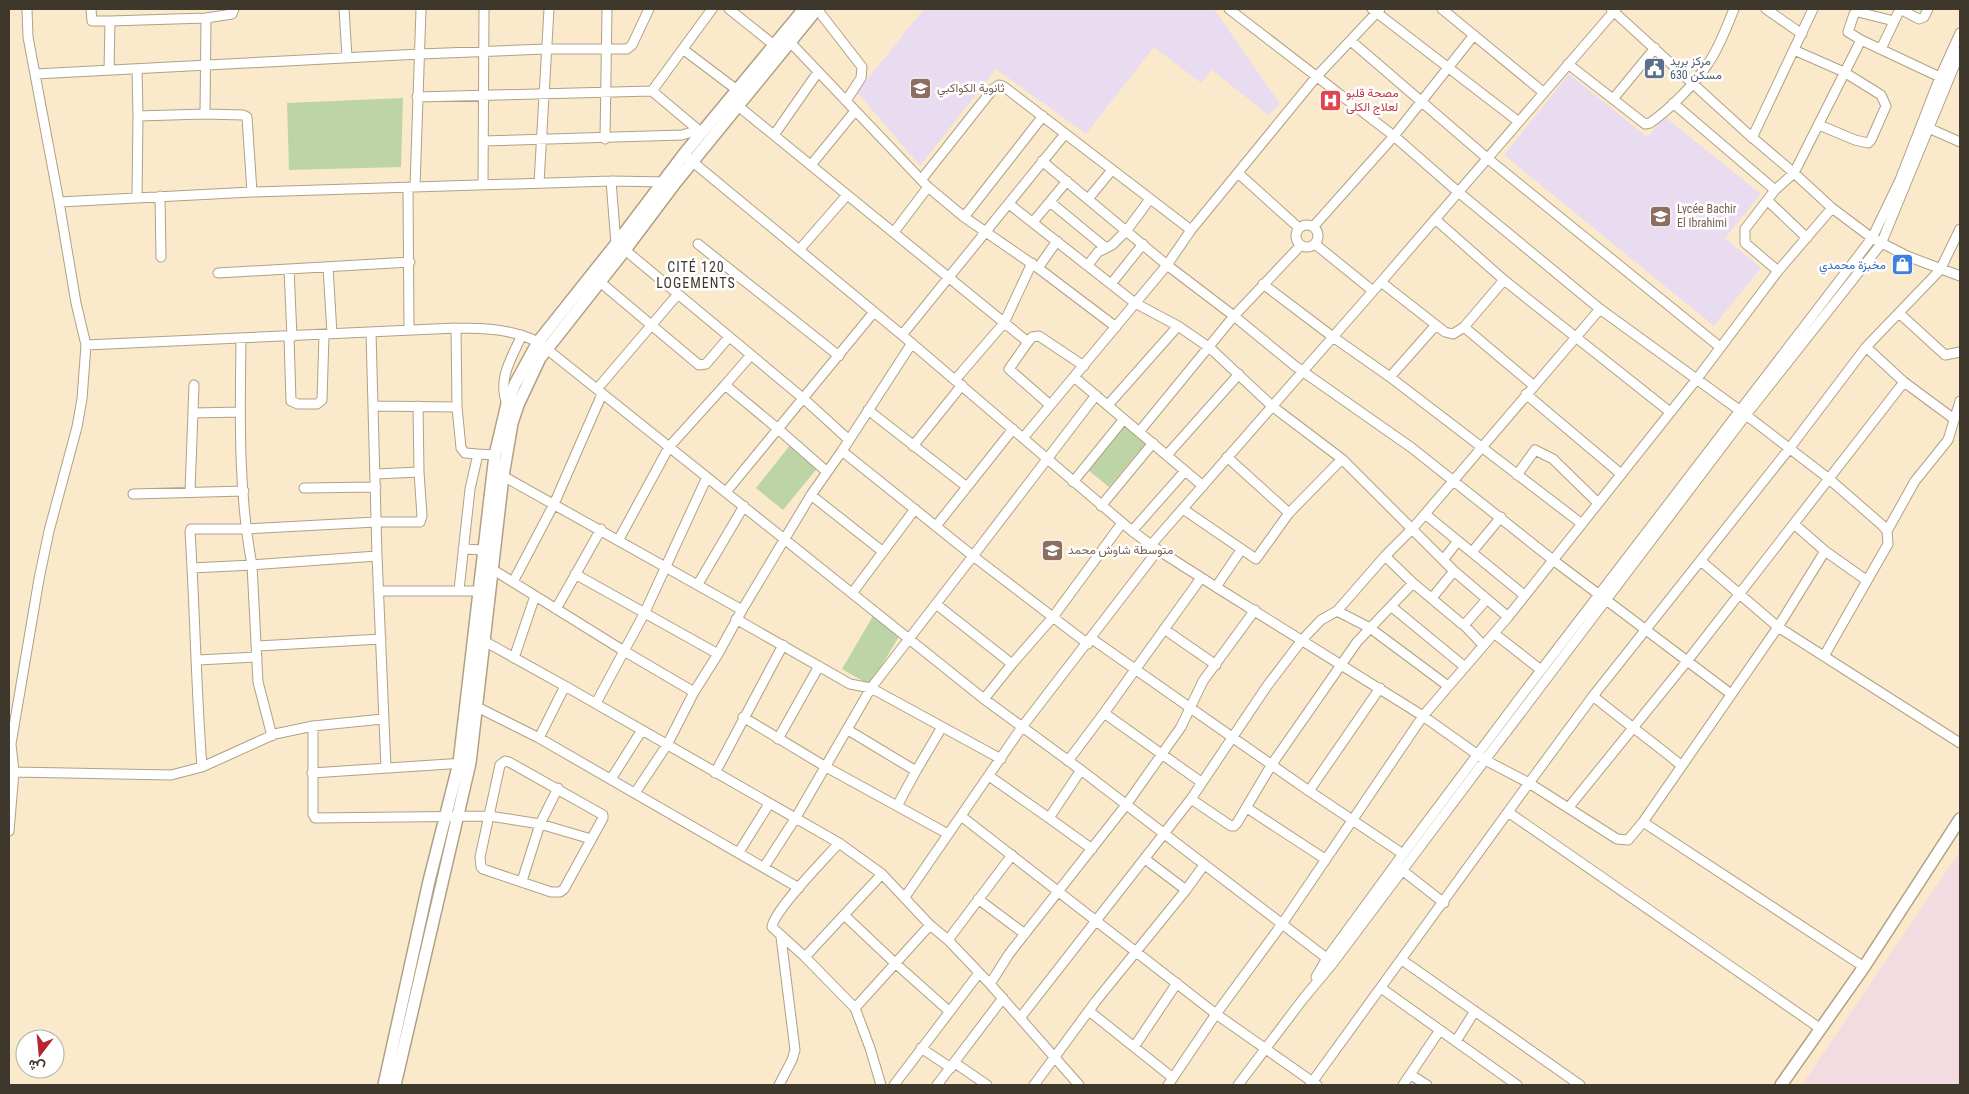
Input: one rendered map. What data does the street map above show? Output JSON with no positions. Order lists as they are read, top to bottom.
{
  "districts": ["CITÉ 120 LOGEMENTS"],
  "places": {
    "public building": ["مركز بريد 630 مسكن"],
    "school or university": ["ثانوية الكواكبي", "Lycée Bachir El Ibrahimi", "متوسطة شاوش محمد"],
    "hospital": ["مصحة قلبو لعلاج الكلى"],
    "shop": ["مخبزة محمدي"]
  },
  "north": "bottom"
}
